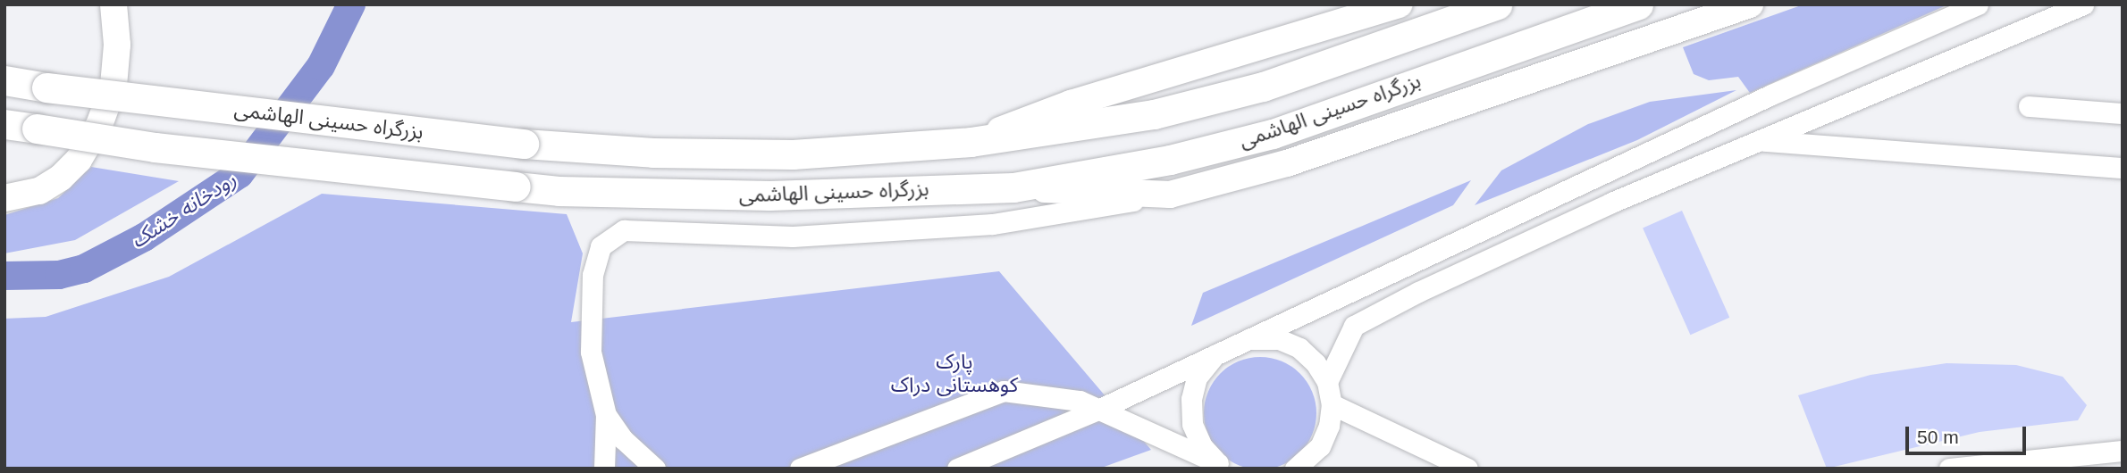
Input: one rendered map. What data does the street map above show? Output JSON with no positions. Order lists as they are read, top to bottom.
{
  "streets": {
    "highway": ["بزرگراه حسینی الهاشمی"]
  },
  "water": ["رودخانه خشک"],
  "parks": ["پارک کوهستانی دراک"],
  "scale_bar": "50 m"
}
